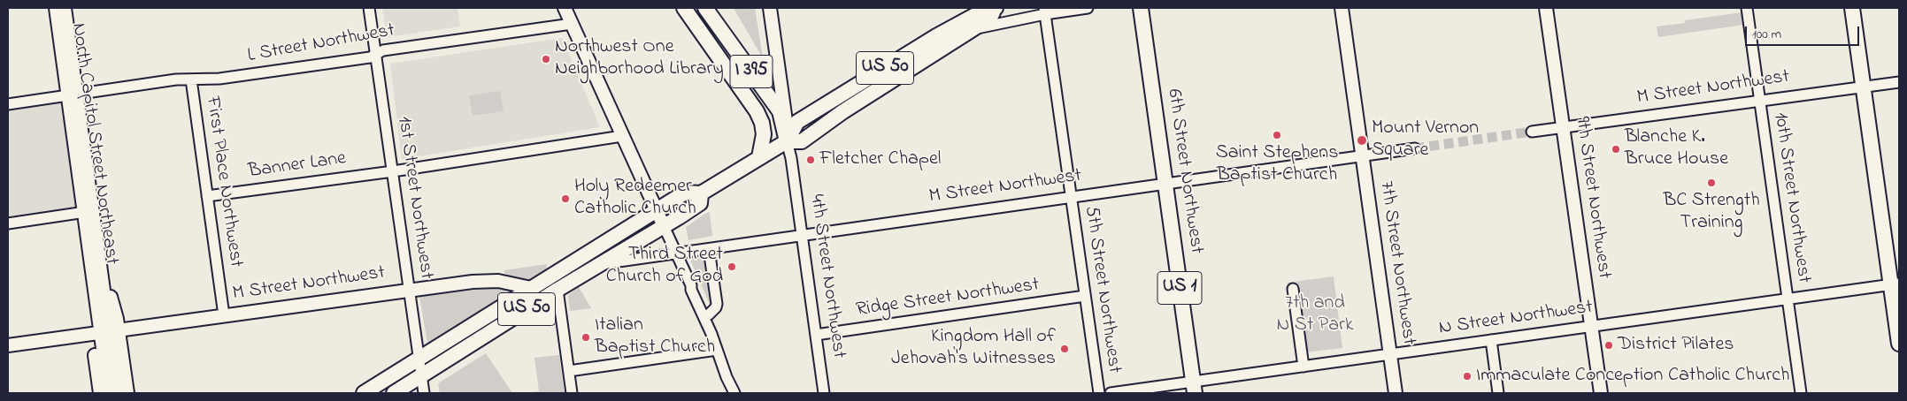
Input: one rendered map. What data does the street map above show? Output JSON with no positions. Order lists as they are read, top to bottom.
{
  "streets": {
    "highway": [
      "US 50",
      "I 395",
      "6th Street Northwest",
      "US 1"
    ],
    "main road": [
      "M Street Northwest",
      "North Capitol Street Northeast",
      "9th Street Northwest",
      "7th Street Northwest",
      "4th Street Northwest"
    ],
    "street": [
      "L Street Northwest",
      "Banner Lane",
      "First Place Northwest",
      "1st Street Northwest",
      "10th Street Northwest",
      "5th Street Northwest",
      "Ridge Street Northwest",
      "N Street Northwest"
    ]
  },
  "crossings": [
    ["L Street Northwest", "North Capitol Street Northeast"],
    ["L Street Northwest", "First Place Northwest"],
    ["L Street Northwest", "1st Street Northwest"],
    ["US 50", "I 395"],
    ["US 50", "M Street Northwest"],
    ["US 50", "1st Street Northwest"],
    ["US 50", "4th Street Northwest"],
    ["I 395", "4th Street Northwest"],
    ["M Street Northwest", "North Capitol Street Northeast"],
    ["M Street Northwest", "6th Street Northwest"],
    ["M Street Northwest", "First Place Northwest"],
    ["M Street Northwest", "1st Street Northwest"],
    ["M Street Northwest", "9th Street Northwest"],
    ["M Street Northwest", "10th Street Northwest"],
    ["M Street Northwest", "7th Street Northwest"],
    ["M Street Northwest", "4th Street Northwest"],
    ["M Street Northwest", "5th Street Northwest"],
    ["Banner Lane", "First Place Northwest"],
    ["Banner Lane", "1st Street Northwest"],
    ["6th Street Northwest", "N Street Northwest"],
    ["9th Street Northwest", "N Street Northwest"],
    ["10th Street Northwest", "N Street Northwest"],
    ["7th Street Northwest", "N Street Northwest"],
    ["4th Street Northwest", "Ridge Street Northwest"],
    ["5th Street Northwest", "Ridge Street Northwest"]
  ],
  "parks": ["7th and N St Park"],
  "places": [
    "Northwest One Neighborhood Library",
    "Saint Stephens Baptist Church",
    "Mount Vernon Square",
    "Blanche K. Bruce House",
    "Fletcher Chapel",
    "BC Strength Training",
    "Holy Redeemer Catholic Church",
    "Third Street Church of God",
    "Italian Baptist Church",
    "District Pilates",
    "Kingdom Hall of Jehovah's Witnesses",
    "Immaculate Conception Catholic Church"
  ],
  "scale_bar": "100 m"
}
